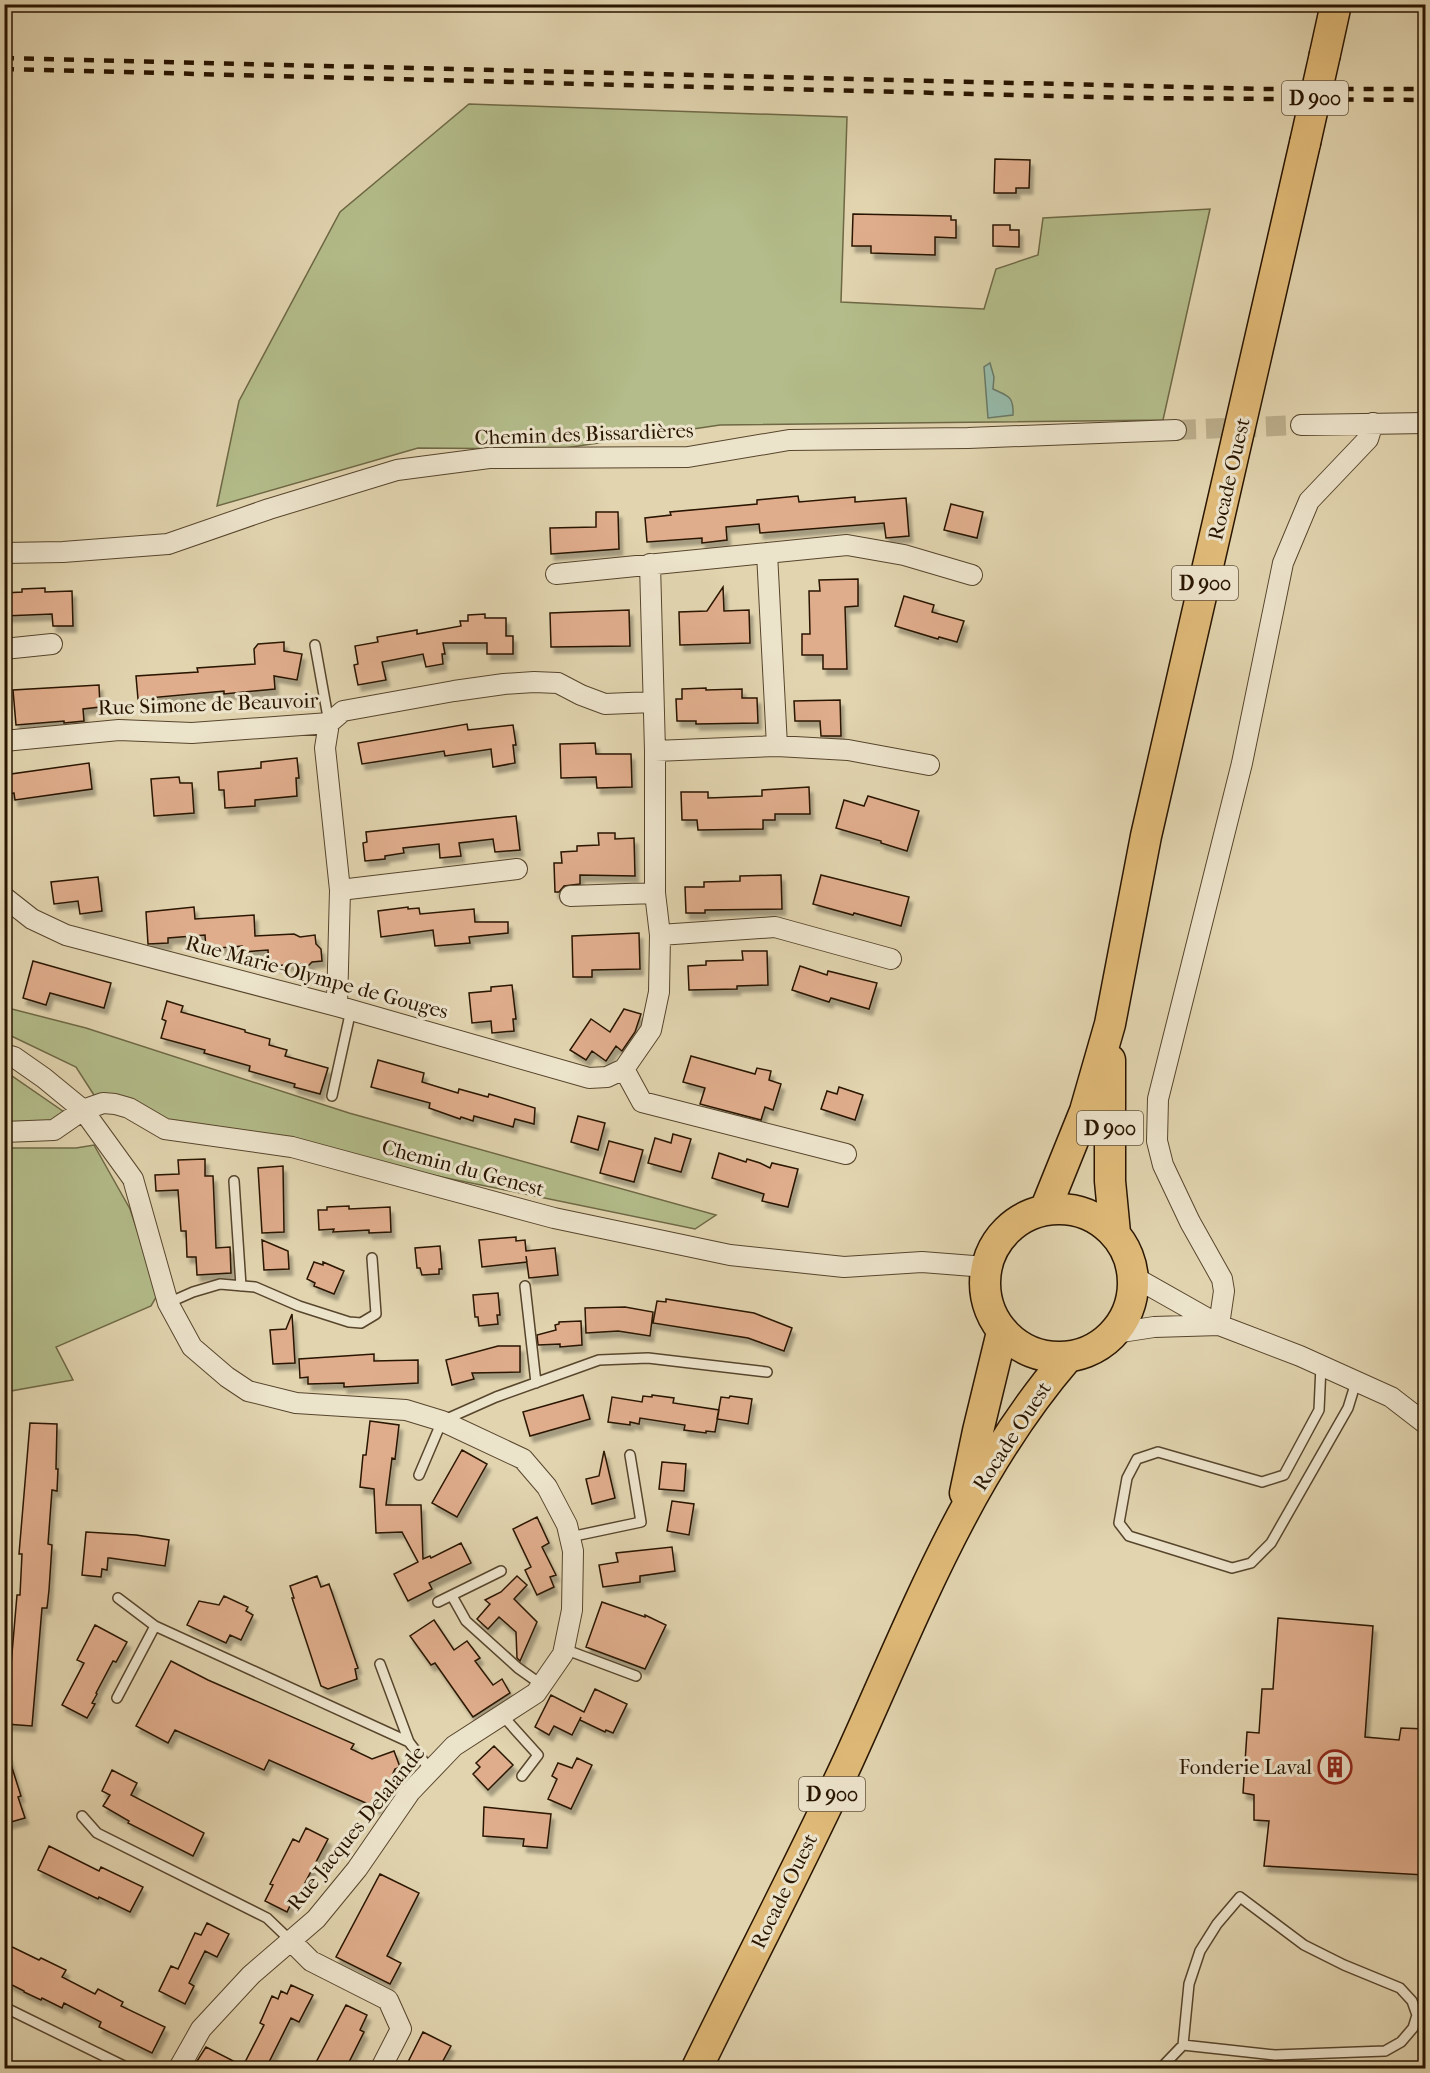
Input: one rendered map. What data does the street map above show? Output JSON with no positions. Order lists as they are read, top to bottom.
{
  "streets": {
    "main road": ["D 900", "Rocade Ouest"],
    "street": [
      "Chemin des Bissardières",
      "Rue Simone de Beauvoir",
      "Rue Marie-Olympe de Gouges",
      "Chemin du Genest",
      "Rue Jacques Delalande"
    ]
  },
  "crossings": [
    ["Rocade Ouest", "Chemin du Genest"],
    ["Chemin du Genest", "Rue Jacques Delalande"]
  ],
  "places": {
    "building": ["Fonderie Laval"]
  }
}
